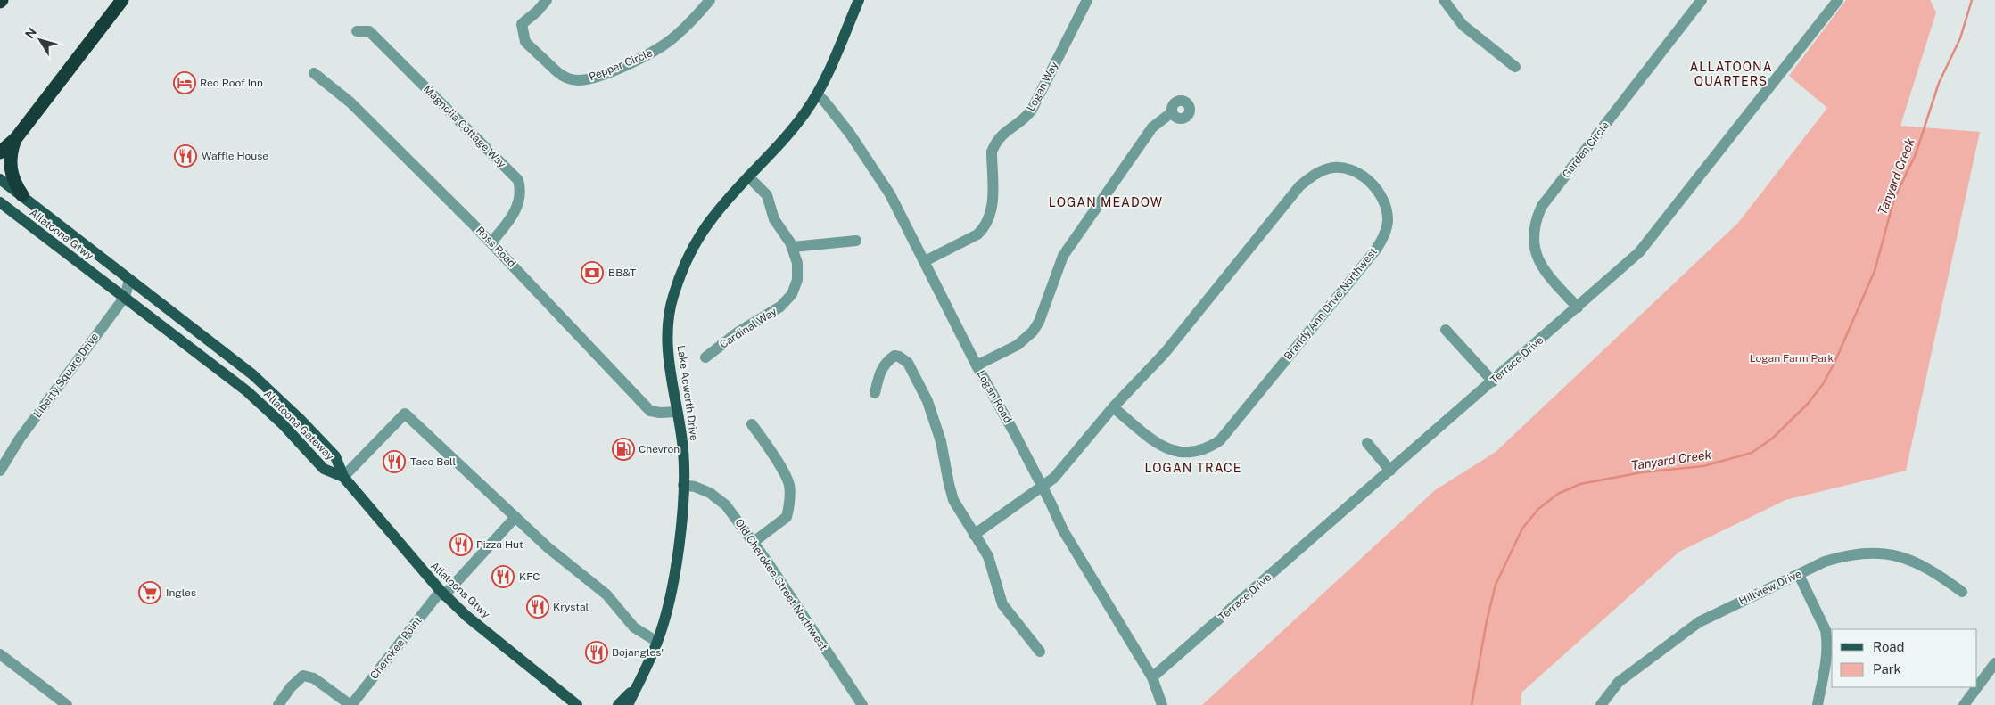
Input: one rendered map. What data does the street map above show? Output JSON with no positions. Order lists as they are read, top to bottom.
{
  "streets": {
    "main road": ["Allatoona Gtwy", "Lake Acworth Drive", "Allatoona Gateway"],
    "street": [
      "Pepper Circle",
      "Logan Way",
      "Magnolia Cottage Way",
      "Garden Circle",
      "Ross Road",
      "Brandy Ann Drive Northwest",
      "Cardinal Way",
      "Terrace Drive",
      "Liberty Square Drive",
      "Logan Road",
      "Old Cherokee Street Northwest",
      "Hillview Drive",
      "Cherokee Point"
    ]
  },
  "crossings": [
    ["Logan Way", "Logan Road"],
    ["Magnolia Cottage Way", "Ross Road"],
    ["Garden Circle", "Terrace Drive"],
    ["Allatoona Gtwy", "Allatoona Gateway"],
    ["Allatoona Gtwy", "Cherokee Point"],
    ["Ross Road", "Lake Acworth Drive"],
    ["Brandy Ann Drive Northwest", "Logan Road"],
    ["Cardinal Way", "Lake Acworth Drive"],
    ["Terrace Drive", "Logan Road"],
    ["Liberty Square Drive", "Allatoona Gateway"],
    ["Lake Acworth Drive", "Logan Road"],
    ["Lake Acworth Drive", "Old Cherokee Street Northwest"]
  ],
  "districts": ["ALLATOONA QUARTERS", "LOGAN MEADOW", "LOGAN TRACE"],
  "water": ["Tanyard Creek"],
  "parks": ["Logan Farm Park"],
  "places": {
    "hotel": ["Red Roof Inn"],
    "restaurant": [
      "Waffle House",
      "Taco Bell",
      "Pizza Hut",
      "KFC",
      "Krystal",
      "Bojangles'"
    ],
    "bank": ["BB&T"],
    "fuel station": ["Chevron"],
    "supermarket": ["Ingles"]
  },
  "legend": ["Road", "Park"],
  "north": "top left"
}
